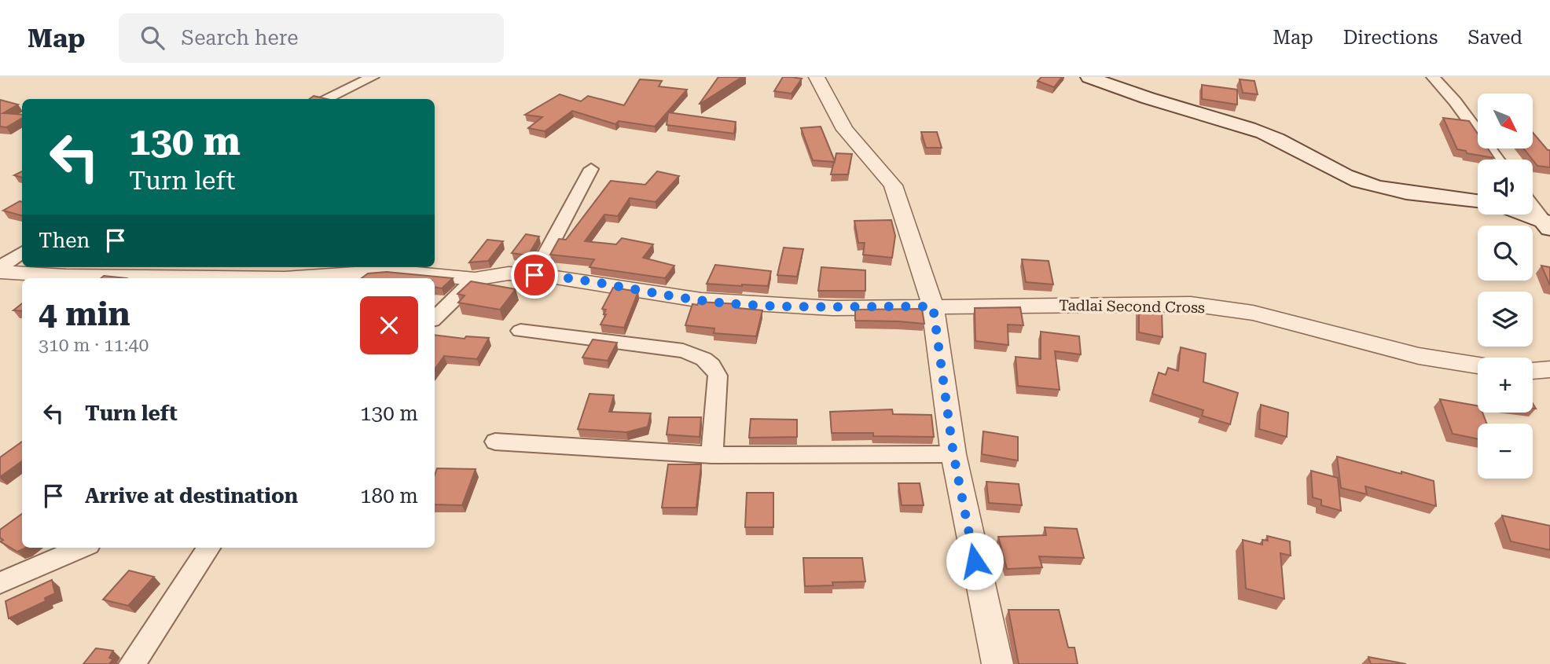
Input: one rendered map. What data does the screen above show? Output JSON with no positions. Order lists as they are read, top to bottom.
{
  "streets": {
    "street": ["Tadlai Second Cross"]
  },
  "north": "bottom right",
  "page": {
    "header": "Map",
    "search": "Search here",
    "nav": ["Map", "Directions", "Saved"],
    "map_buttons": ["+", "−"],
    "turn": ["130 m", "Turn left"],
    "then": "Then",
    "heading": ["4 min", "310 m · 11:40"],
    "list": [
      {
        "name": "Turn left",
        "value": "130 m"
      },
      {
        "name": "Arrive at destination",
        "value": "180 m"
      }
    ]
  }
}
